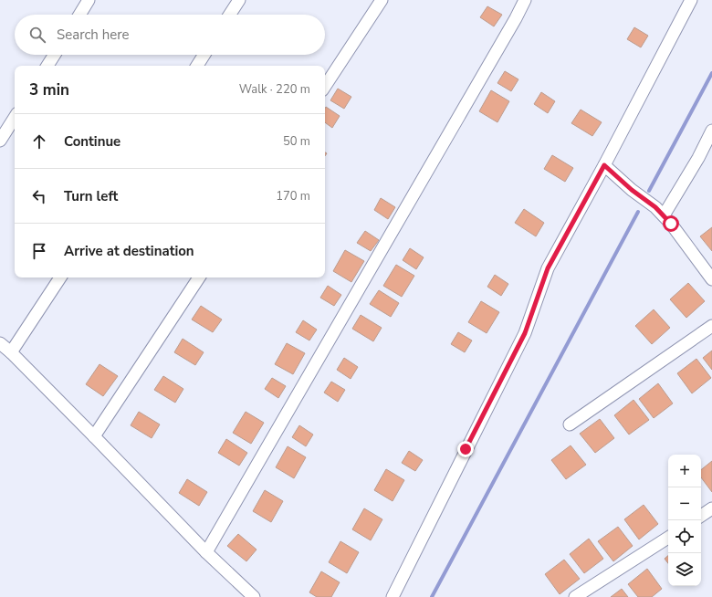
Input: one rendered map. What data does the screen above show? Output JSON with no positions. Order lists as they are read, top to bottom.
{
  "page": {
    "search": "Search here",
    "heading": ["3 min", "Walk · 220 m"],
    "list": [
      ["Continue", "50 m"],
      ["Turn left", "170 m"],
      "Arrive at destination"
    ],
    "map_buttons": ["+", "−"]
  }
}
